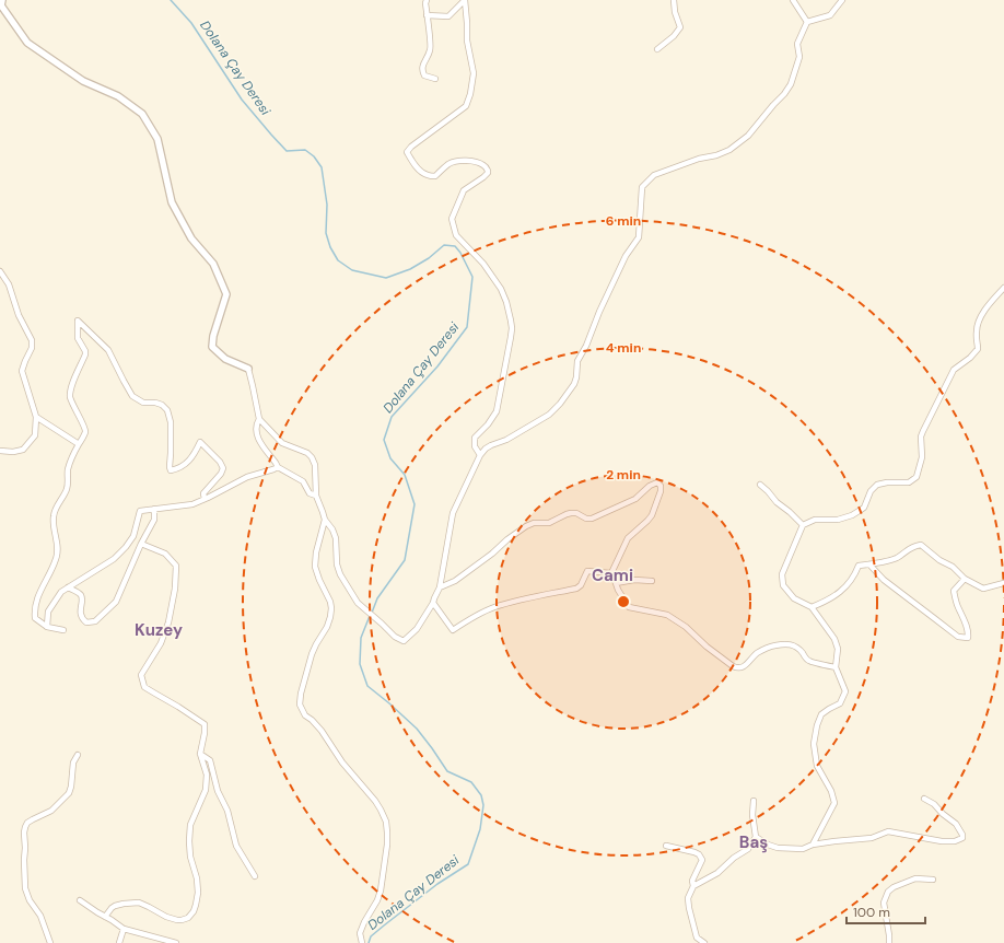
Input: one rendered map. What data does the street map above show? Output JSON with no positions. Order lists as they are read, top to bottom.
{
  "districts": ["Cami", "Kuzey", "Baş"],
  "water": ["Dolana Çay Deresi"],
  "scale_bar": "100 m",
  "rings": ["6 min", "4 min", "2 min"]
}
